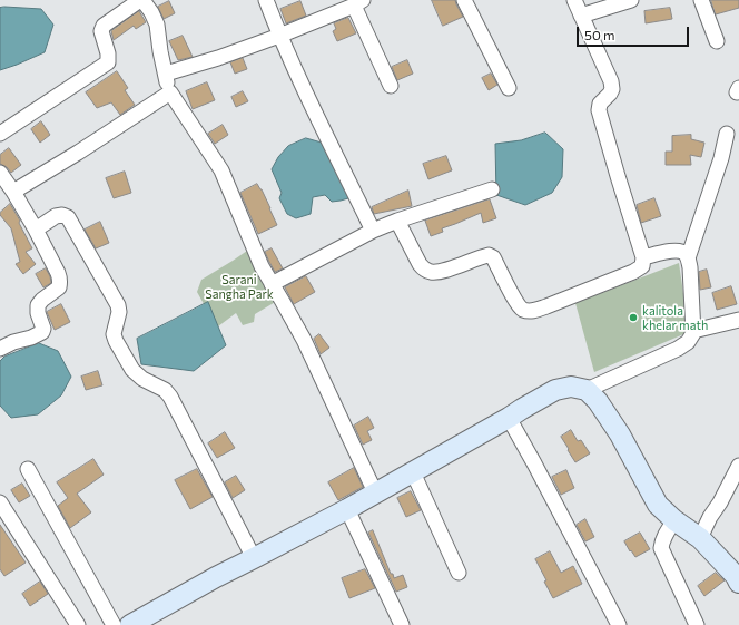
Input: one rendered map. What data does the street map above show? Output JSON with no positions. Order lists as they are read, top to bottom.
{
  "parks": ["Sarani Sangha Park"],
  "places": ["kalitola khelar math"],
  "scale_bar": "50 m"
}
